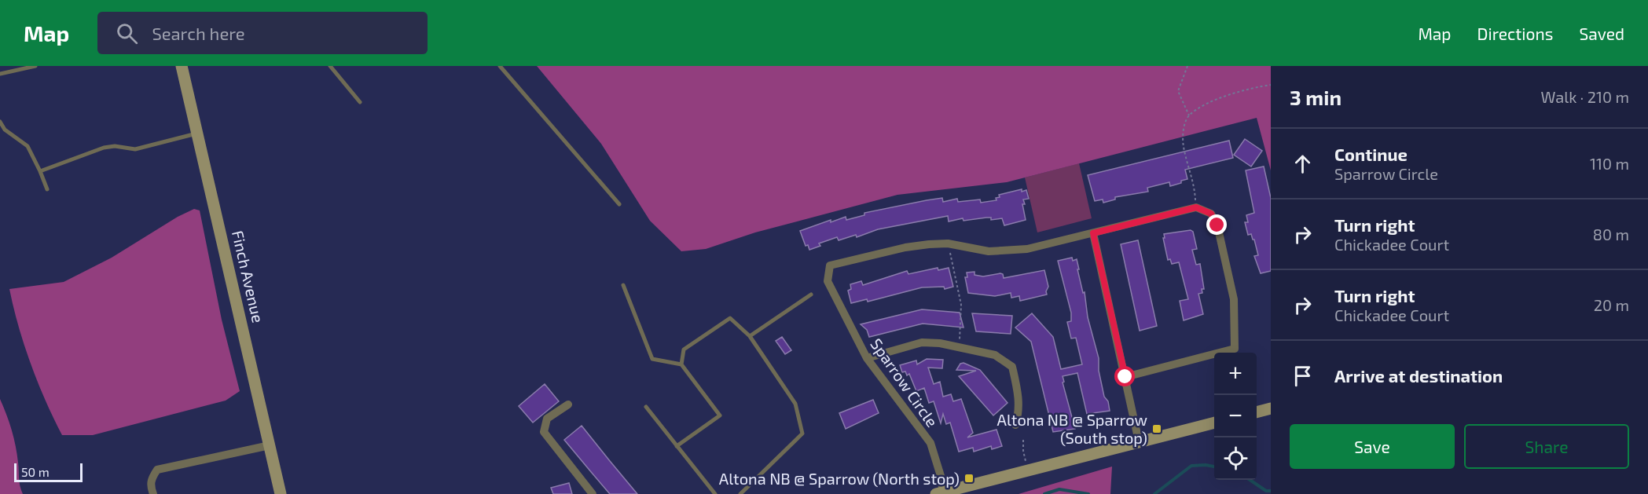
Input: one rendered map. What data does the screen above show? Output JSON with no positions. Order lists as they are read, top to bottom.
{
  "streets": {
    "main road": ["Finch Avenue"],
    "street": ["Sparrow Circle"]
  },
  "places": {
    "transit": ["Altona NB @ Sparrow (South stop)", "Altona NB @ Sparrow (North stop)"]
  },
  "scale_bar": "50 m",
  "page": {
    "header": "Map",
    "search": "Search here",
    "nav": ["Map", "Directions", "Saved"],
    "heading": ["3 min", "Walk · 210 m"],
    "list": [
      ["Continue", "Sparrow Circle", "110 m"],
      ["Turn right", "Chickadee Court", "80 m"],
      ["Turn right", "Chickadee Court", "20 m"],
      "Arrive at destination"
    ],
    "map_buttons": ["+", "−"],
    "buttons": ["Save", "Share"],
    "scale": "50 m"
  }
}
